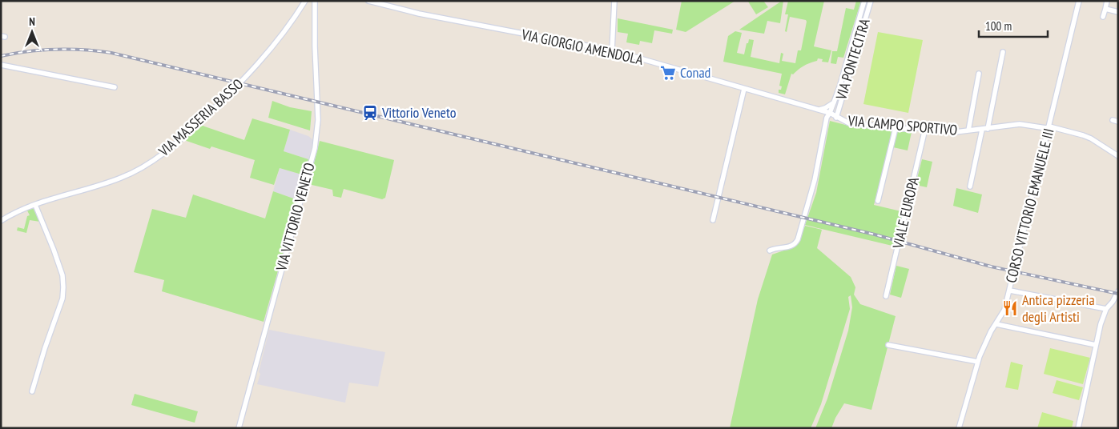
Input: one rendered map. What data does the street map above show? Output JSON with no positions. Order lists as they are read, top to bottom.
{
  "streets": {
    "street": [
      "VIA GIORGIO AMENDOLA",
      "VIA PONTECITRA",
      "VIA MASSERIA BASSO",
      "VIA CAMPO SPORTIVO",
      "CORSO VITTORIO EMANUELE III",
      "VIALE EUROPA",
      "VIA VITTORIO VENETO"
    ]
  },
  "crossings": [
    ["VIA GIORGIO AMENDOLA", "VIA PONTECITRA"],
    ["VIA GIORGIO AMENDOLA", "VIA CAMPO SPORTIVO"],
    ["VIA PONTECITRA", "VIA CAMPO SPORTIVO"],
    ["VIA CAMPO SPORTIVO", "CORSO VITTORIO EMANUELE III"],
    ["VIA CAMPO SPORTIVO", "VIALE EUROPA"]
  ],
  "places": {
    "supermarket": ["Conad"],
    "station": ["Vittorio Veneto"],
    "restaurant": ["Antica pizzeria degli Artisti"]
  },
  "scale_bar": "100 m",
  "north": "top"
}
